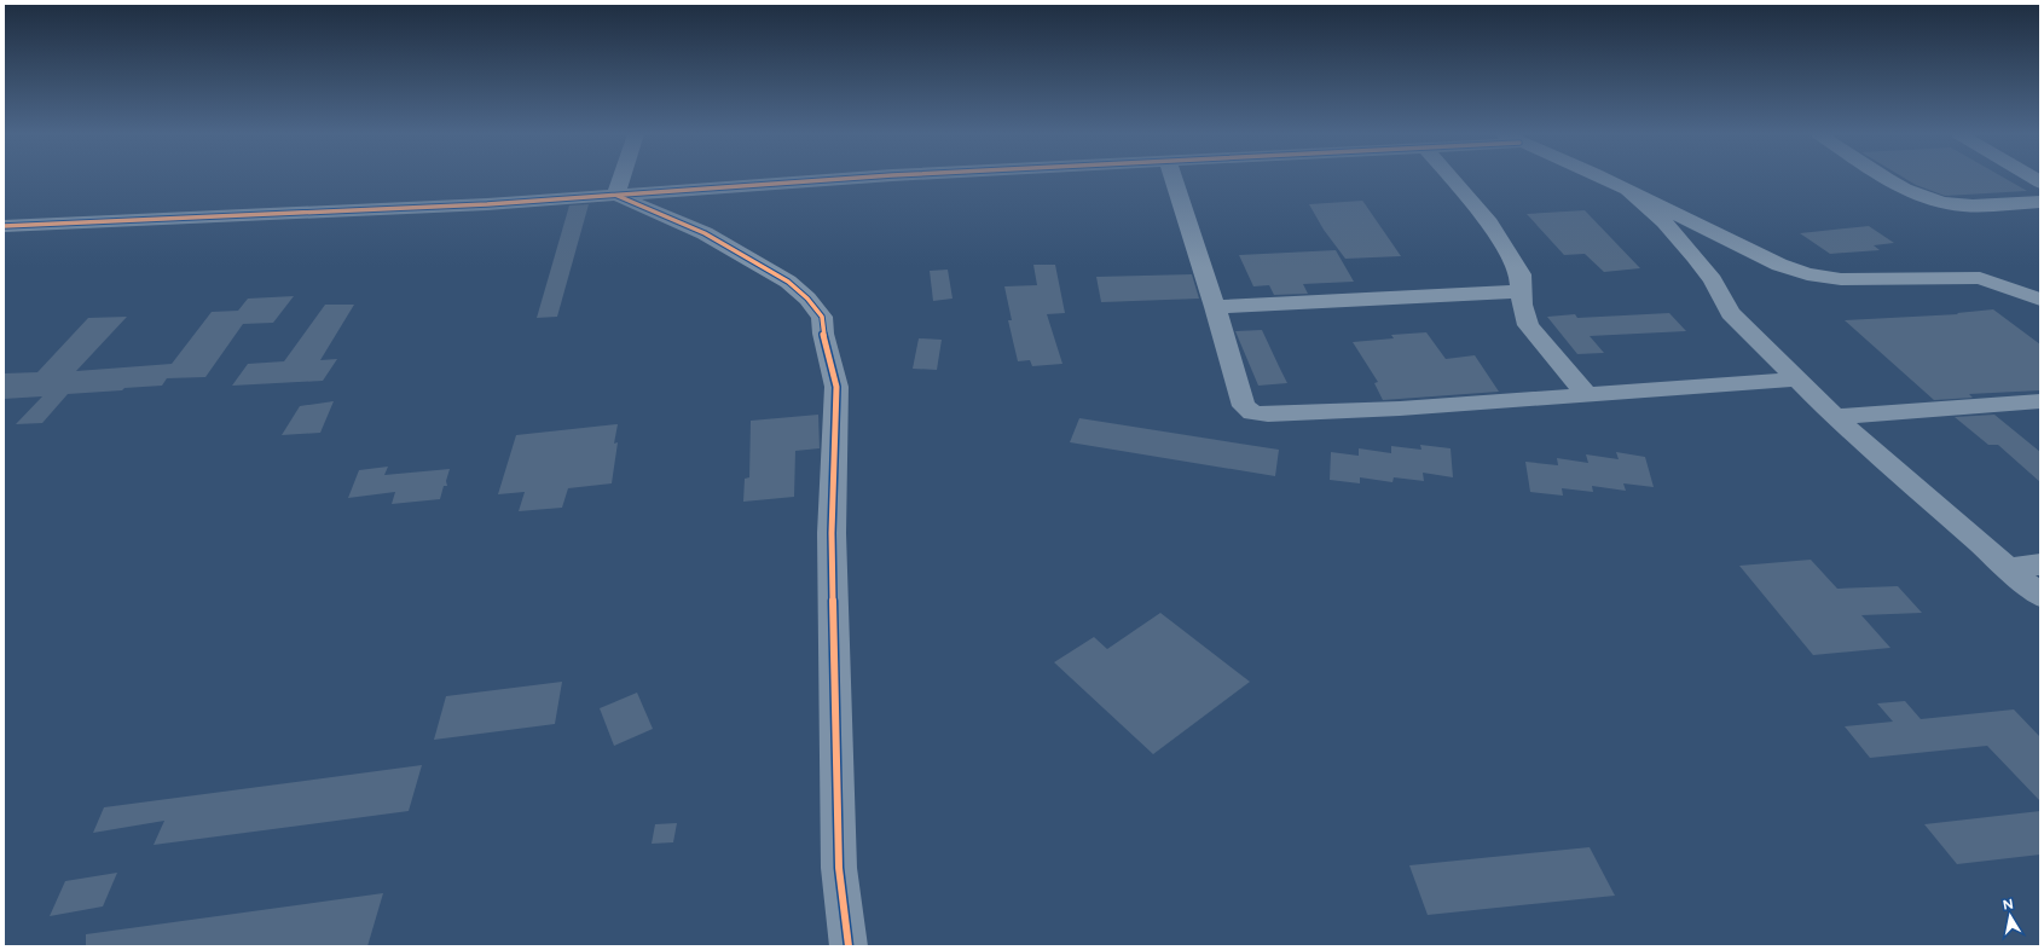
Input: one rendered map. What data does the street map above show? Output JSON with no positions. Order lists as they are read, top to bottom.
{
  "north": "top"
}
